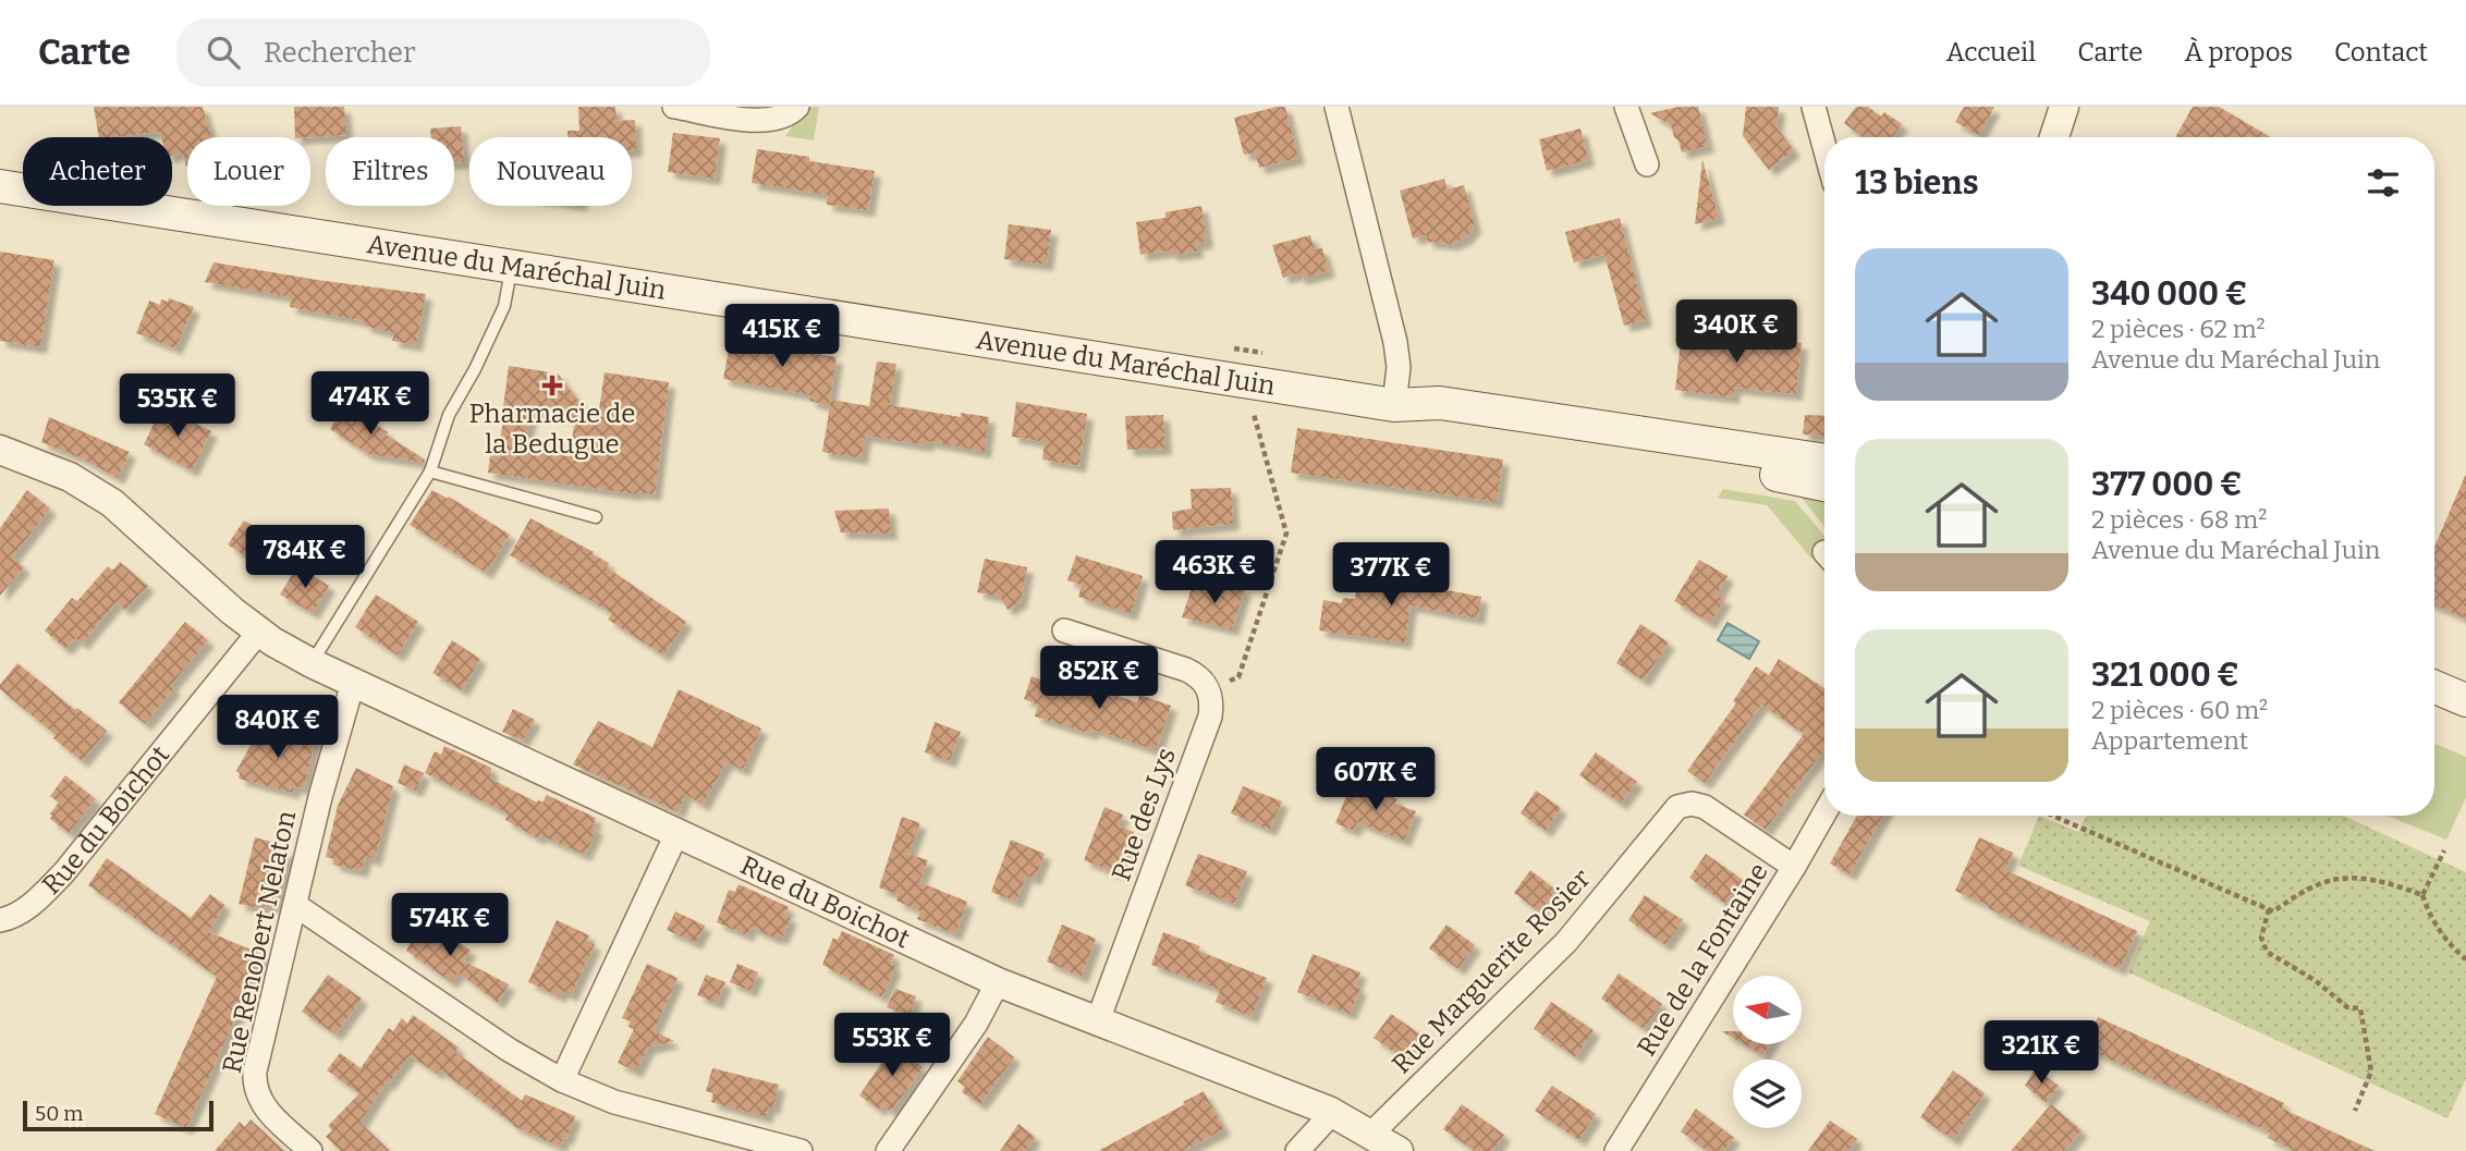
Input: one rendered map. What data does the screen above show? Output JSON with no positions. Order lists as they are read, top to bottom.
{
  "streets": {
    "main road": ["Avenue du Maréchal Juin"],
    "street": [
      "Rue des Lys",
      "Rue du Boichot",
      "Rue Renobert Nelaton",
      "Rue de la Fontaine",
      "Rue Marguerite Rosier"
    ]
  },
  "crossings": [
    ["Rue des Lys", "Rue du Boichot"],
    ["Rue du Boichot", "Rue Renobert Nelaton"],
    ["Rue du Boichot", "Rue Marguerite Rosier"],
    ["Rue de la Fontaine", "Rue Marguerite Rosier"]
  ],
  "places": {
    "health": ["Pharmacie de la Bedugue"]
  },
  "scale_bar": "50 m",
  "north": "left",
  "page": {
    "header": "Carte",
    "search": "Rechercher",
    "nav": [
      "Accueil",
      "Carte",
      "À propos",
      "Contact"
    ],
    "chip": [
      "Acheter",
      "Louer",
      "Filtres",
      "Nouveau"
    ],
    "heading": "13 biens",
    "list": [
      {
        "name": "340 000 €",
        "note": "2 pièces · 62 m² · Avenue du Maréchal Juin"
      },
      {
        "name": "377 000 €",
        "note": "2 pièces · 68 m² · Avenue du Maréchal Juin"
      },
      {
        "name": "321 000 €",
        "note": "2 pièces · 60 m² · Appartement"
      }
    ],
    "price": [
      "340K €",
      "415K €",
      "474K €",
      "535K €",
      "784K €",
      "463K €",
      "377K €",
      "852K €",
      "840K €",
      "607K €",
      "574K €",
      "553K €",
      "321K €"
    ],
    "scale": "50 m"
  }
}
